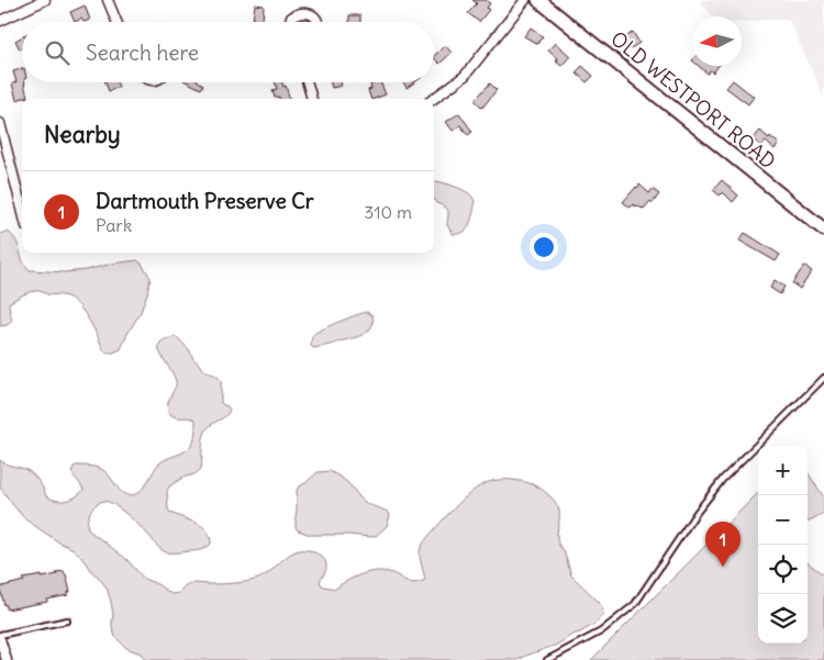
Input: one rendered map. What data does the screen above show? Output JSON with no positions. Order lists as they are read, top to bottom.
{
  "streets": {
    "main road": ["OLD WESTPORT ROAD"]
  },
  "north": "left",
  "page": {
    "search": "Search here",
    "heading": "Nearby",
    "list": [
      {
        "mark": "1",
        "name": "Dartmouth Preserve Cr",
        "note": "Park",
        "value": "310 m"
      }
    ],
    "map_buttons": ["+", "−"],
    "pins": "1"
  }
}
